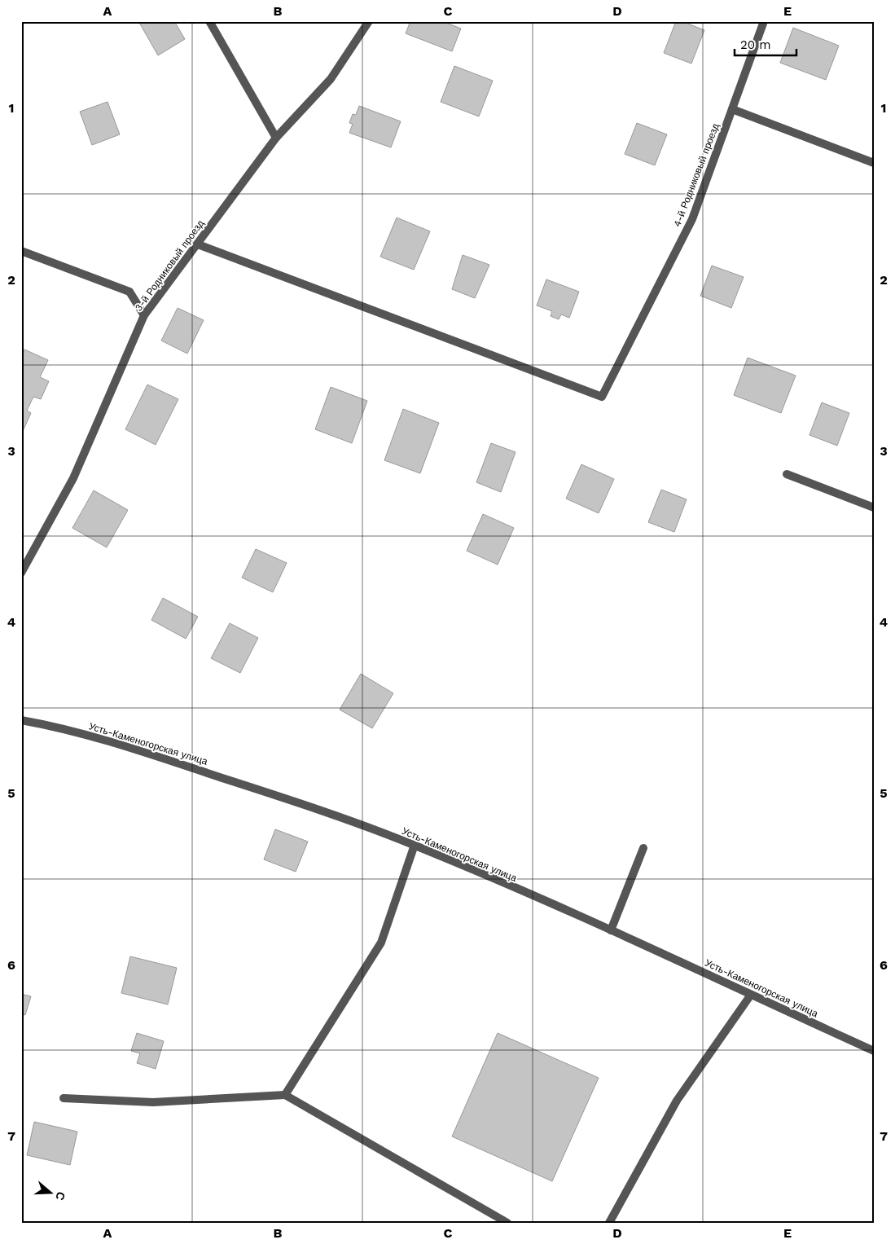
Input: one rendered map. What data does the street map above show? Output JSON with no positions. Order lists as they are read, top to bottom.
{
  "streets": {
    "street": ["4-й Родниковый проезд", "3-й Родниковый проезд", "Усть-Каменогорская улица"]
  },
  "crossings": [
    ["4-й Родниковый проезд", "3-й Родниковый проезд"]
  ],
  "scale_bar": "20 m",
  "north": "right",
  "grid": {
    "columns": [
      "A",
      "B",
      "C",
      "D",
      "E"
    ],
    "rows": [
      "1",
      "2",
      "3",
      "4",
      "5",
      "6",
      "7"
    ]
  }
}
